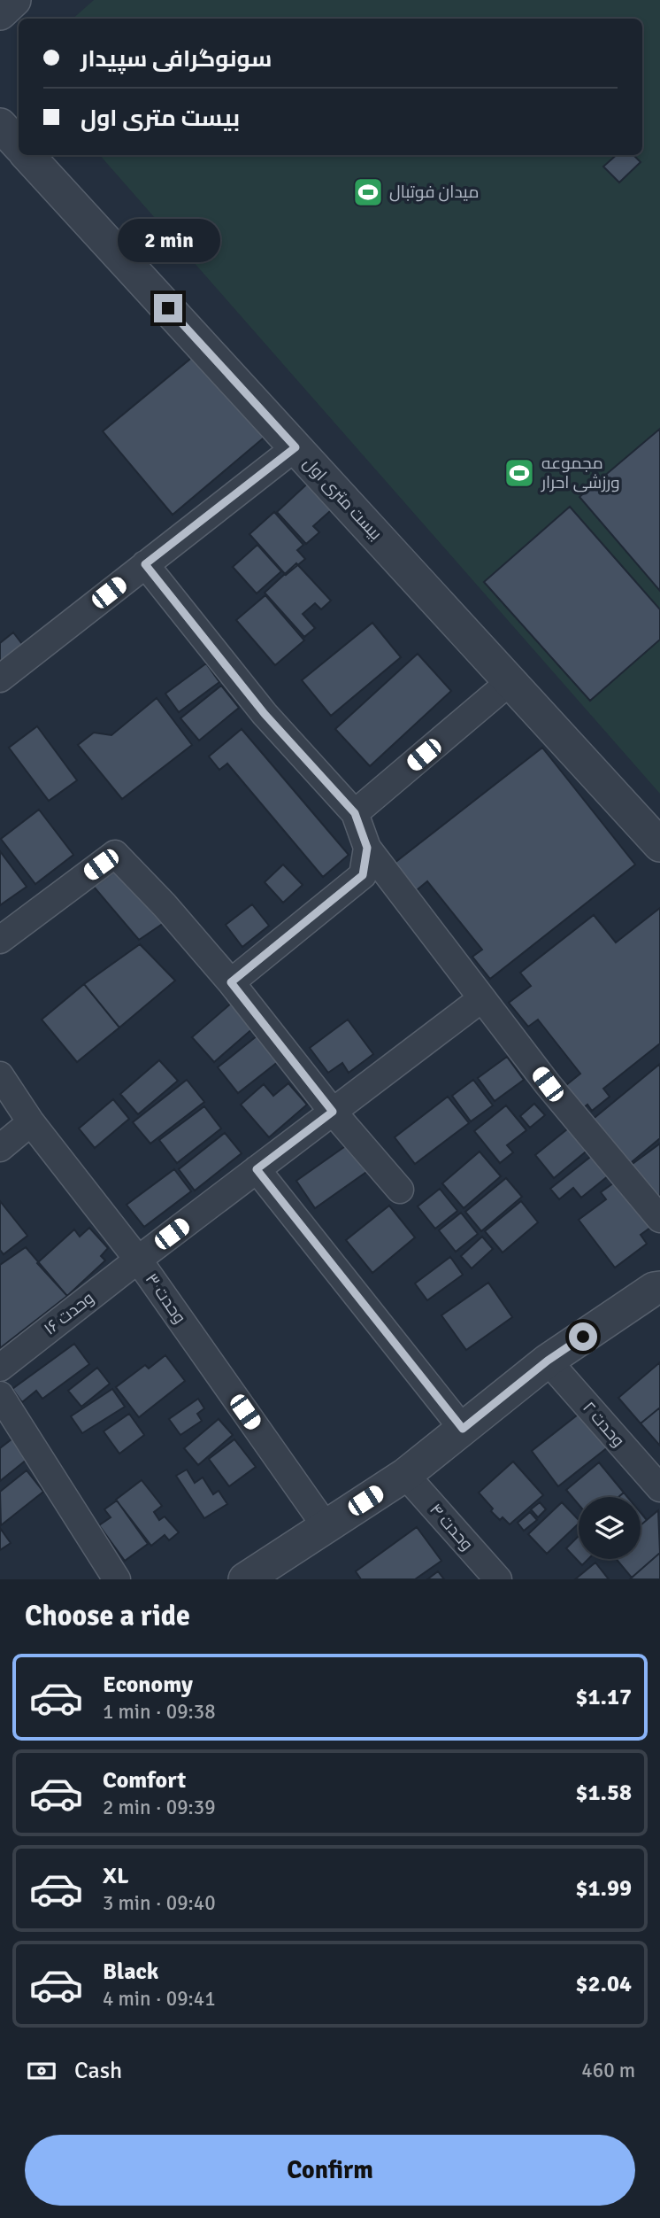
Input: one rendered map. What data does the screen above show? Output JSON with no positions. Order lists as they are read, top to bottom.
{
  "streets": {
    "street": [
      "بیست متری اول",
      "وحدت۳۰",
      "وحدت ۱۶",
      "وحدت ۲",
      "وحدت ۴"
    ]
  },
  "crossings": [
    ["وحدت۳۰", "وحدت ۱۶"]
  ],
  "places": {
    "sports": ["میدان فوتبال", "مجموعه ورزشی احرار"]
  },
  "page": {
    "banner": ["سونوگرافی سپیدار", "بیست متری اول"],
    "bubble": "2 min",
    "heading": "Choose a ride",
    "list": [
      {
        "name": "Economy",
        "note": "1 min · 09:38",
        "value": "$1.17"
      },
      {
        "name": "Comfort",
        "note": "2 min · 09:39",
        "value": "$1.58"
      },
      {
        "name": "XL",
        "note": "3 min · 09:40",
        "value": "$1.99"
      },
      {
        "name": "Black",
        "note": "4 min · 09:41",
        "value": "$2.04"
      }
    ],
    "pay": ["Cash", "460 m"],
    "buttons": "Confirm"
  }
}
